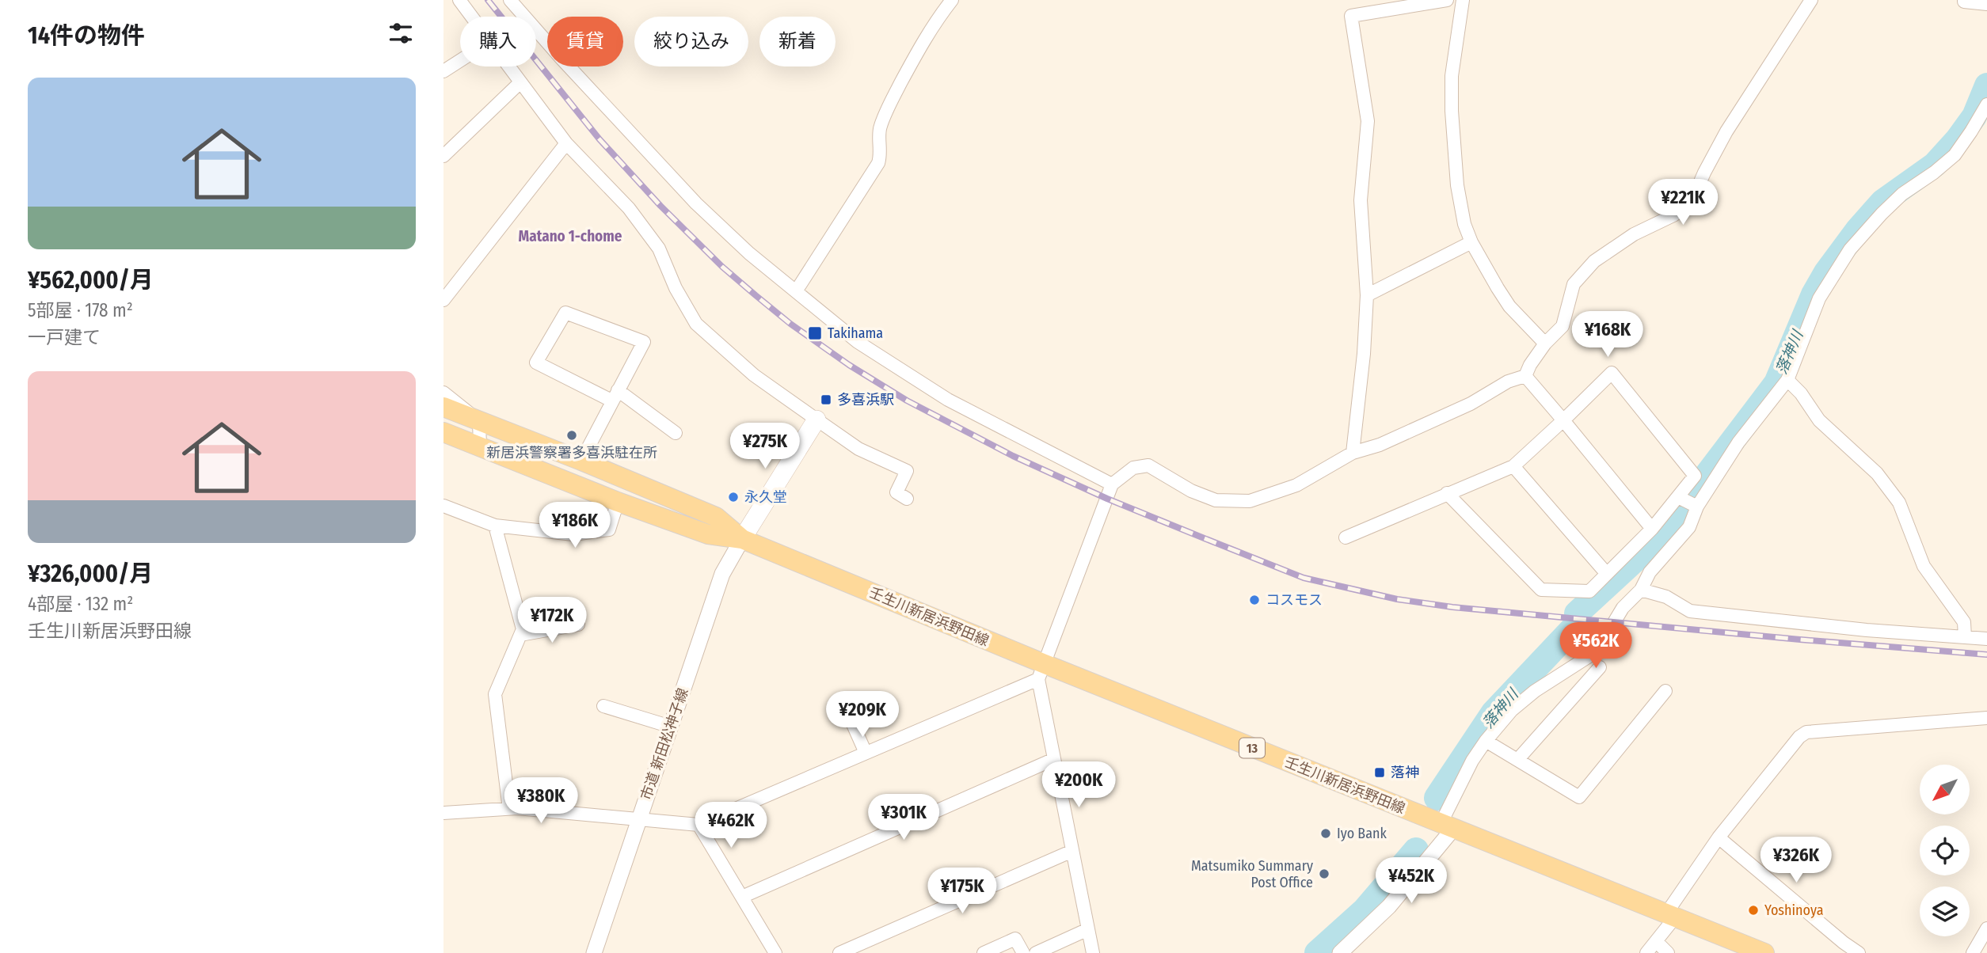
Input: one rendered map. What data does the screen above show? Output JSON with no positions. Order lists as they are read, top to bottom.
{
  "streets": {
    "main road": ["壬生川新居浜野田線", "13"],
    "street": ["市道 新田松神子線"]
  },
  "crossings": [
    ["壬生川新居浜野田線", "市道 新田松神子線"]
  ],
  "districts": ["Matano 1-chome"],
  "water": ["落神川"],
  "places": {
    "transit": ["Takihama", "多喜浜駅", "落神"],
    "other": [
      "新居浜警察署多喜浜駐在所",
      "永久堂",
      "コスモス",
      "Iyo Bank",
      "Matsumiko Summary Post Office",
      "Yoshinoya"
    ]
  },
  "north": "bottom left",
  "page": {
    "heading": "14件の物件",
    "chip": [
      "購入",
      "賃貸",
      "絞り込み",
      "新着"
    ],
    "list": [
      {
        "name": "¥562,000/月",
        "note": "5部屋 · 178 m² · 一戸建て"
      },
      {
        "name": "¥326,000/月",
        "note": "4部屋 · 132 m² · 壬生川新居浜野田線"
      }
    ],
    "price": [
      "¥221K",
      "¥168K",
      "¥275K",
      "¥186K",
      "¥172K",
      "¥562K",
      "¥209K",
      "¥200K",
      "¥380K",
      "¥301K",
      "¥462K",
      "¥326K",
      "¥452K",
      "¥175K"
    ]
  }
}
